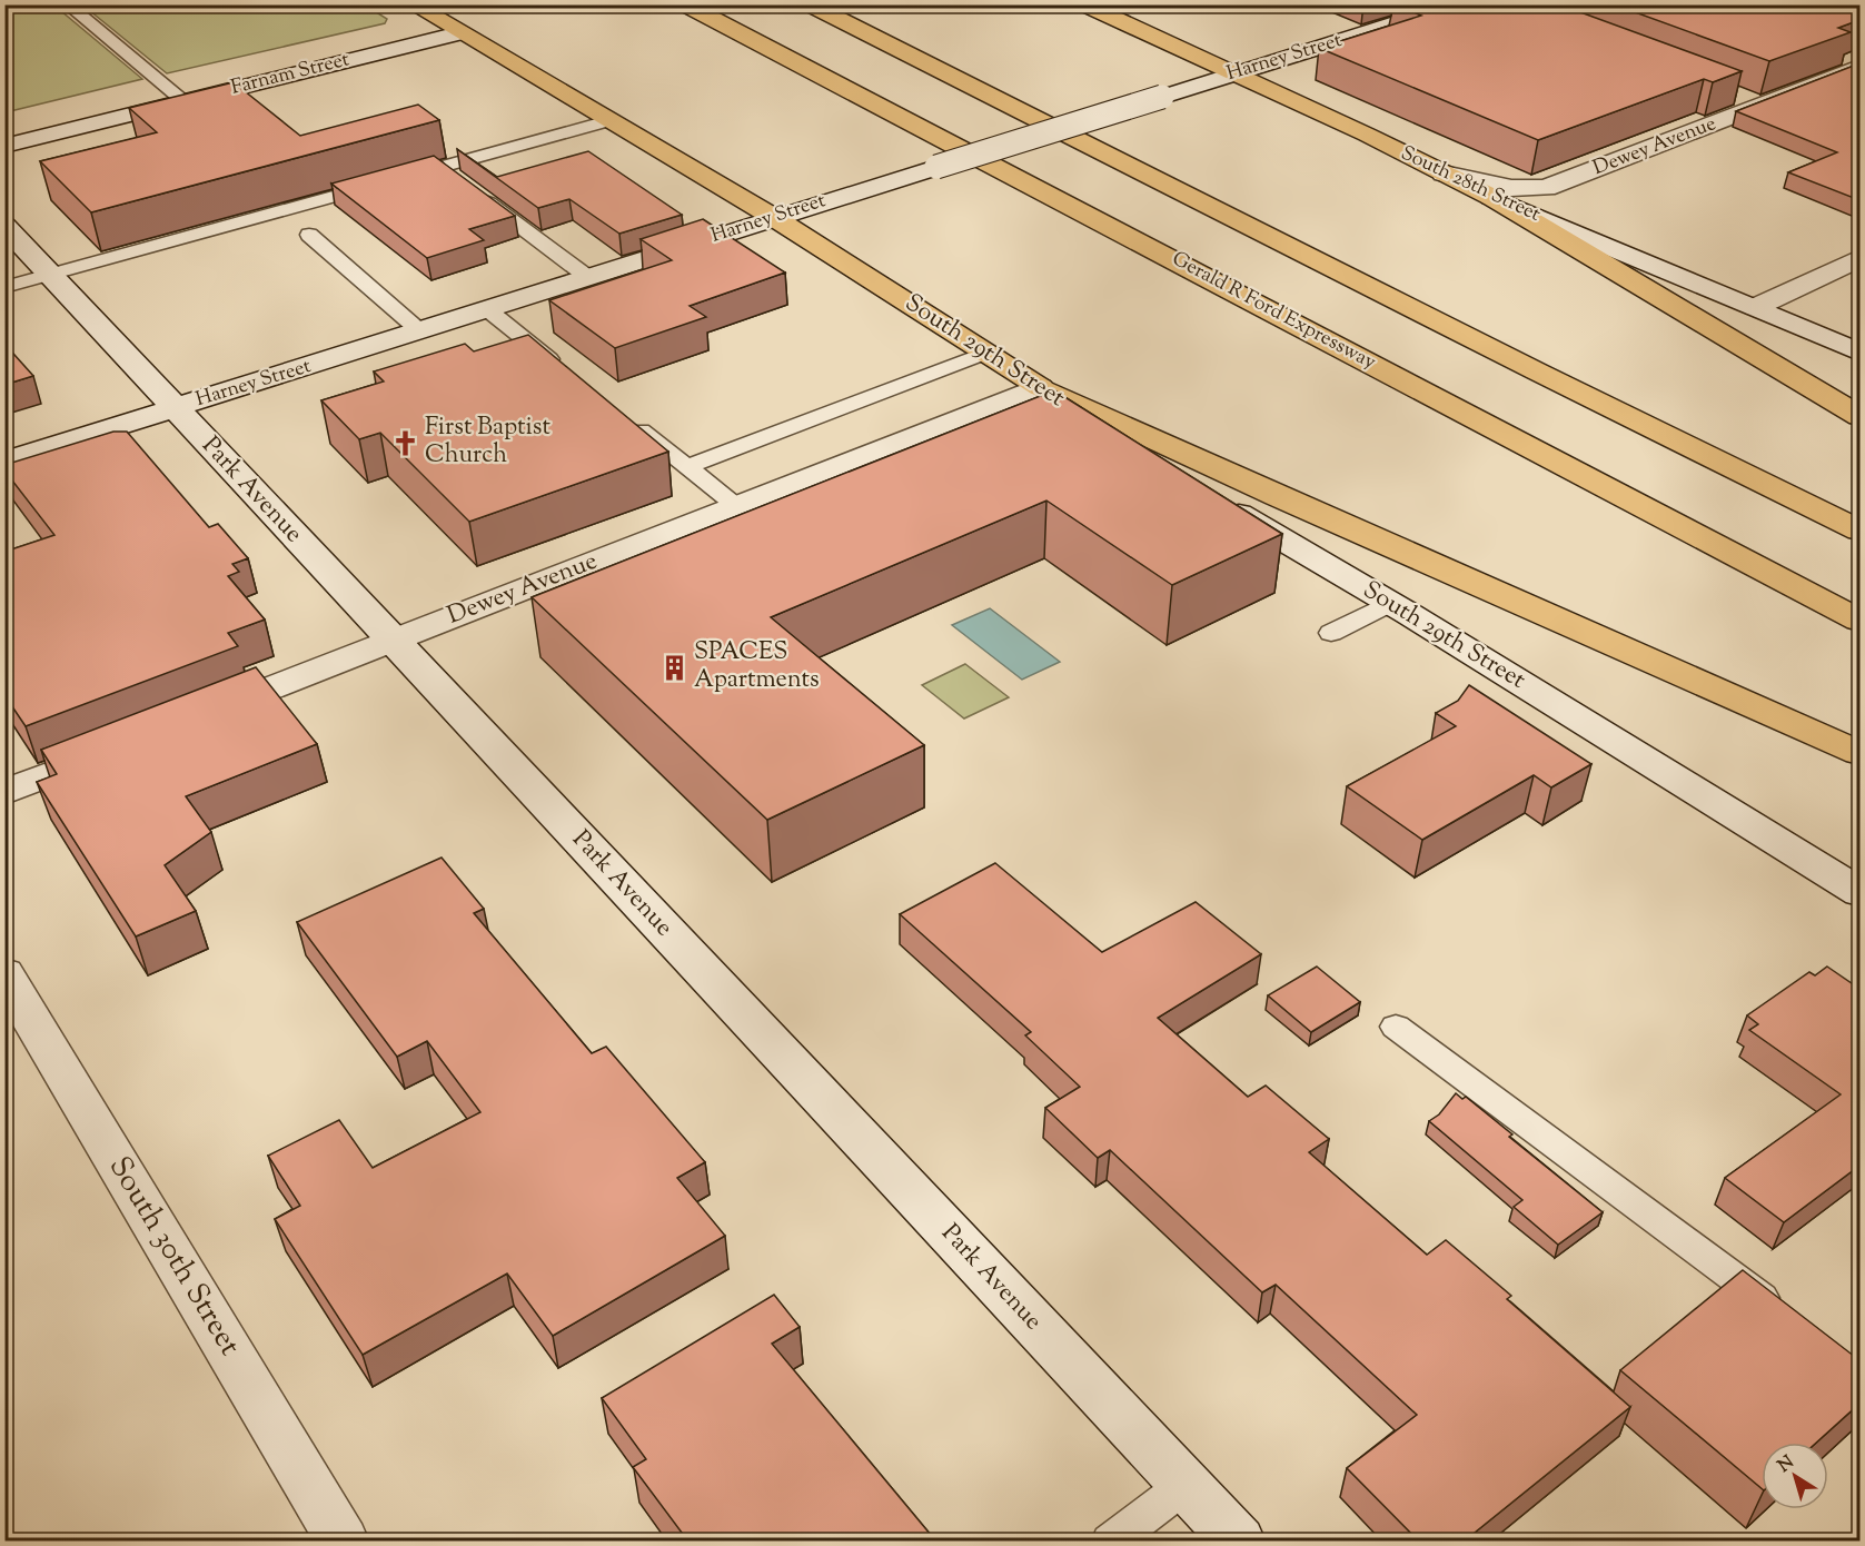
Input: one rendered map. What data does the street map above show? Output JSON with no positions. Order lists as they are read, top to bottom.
{
  "streets": {
    "main road": ["South 28th Street", "Gerald R Ford Expressway", "South 29th Street"],
    "street": [
      "Harney Street",
      "Farnam Street",
      "Dewey Avenue",
      "Park Avenue",
      "South 30th Street"
    ]
  },
  "crossings": [
    ["Harney Street", "South 28th Street"],
    ["Harney Street", "South 29th Street"],
    ["Harney Street", "Park Avenue"],
    ["Farnam Street", "South 29th Street"],
    ["Dewey Avenue", "South 28th Street"],
    ["Dewey Avenue", "South 29th Street"],
    ["Dewey Avenue", "Park Avenue"]
  ],
  "places": {
    "church": ["First Baptist Church"],
    "building": ["SPACES Apartments"]
  },
  "north": "top left"
}
